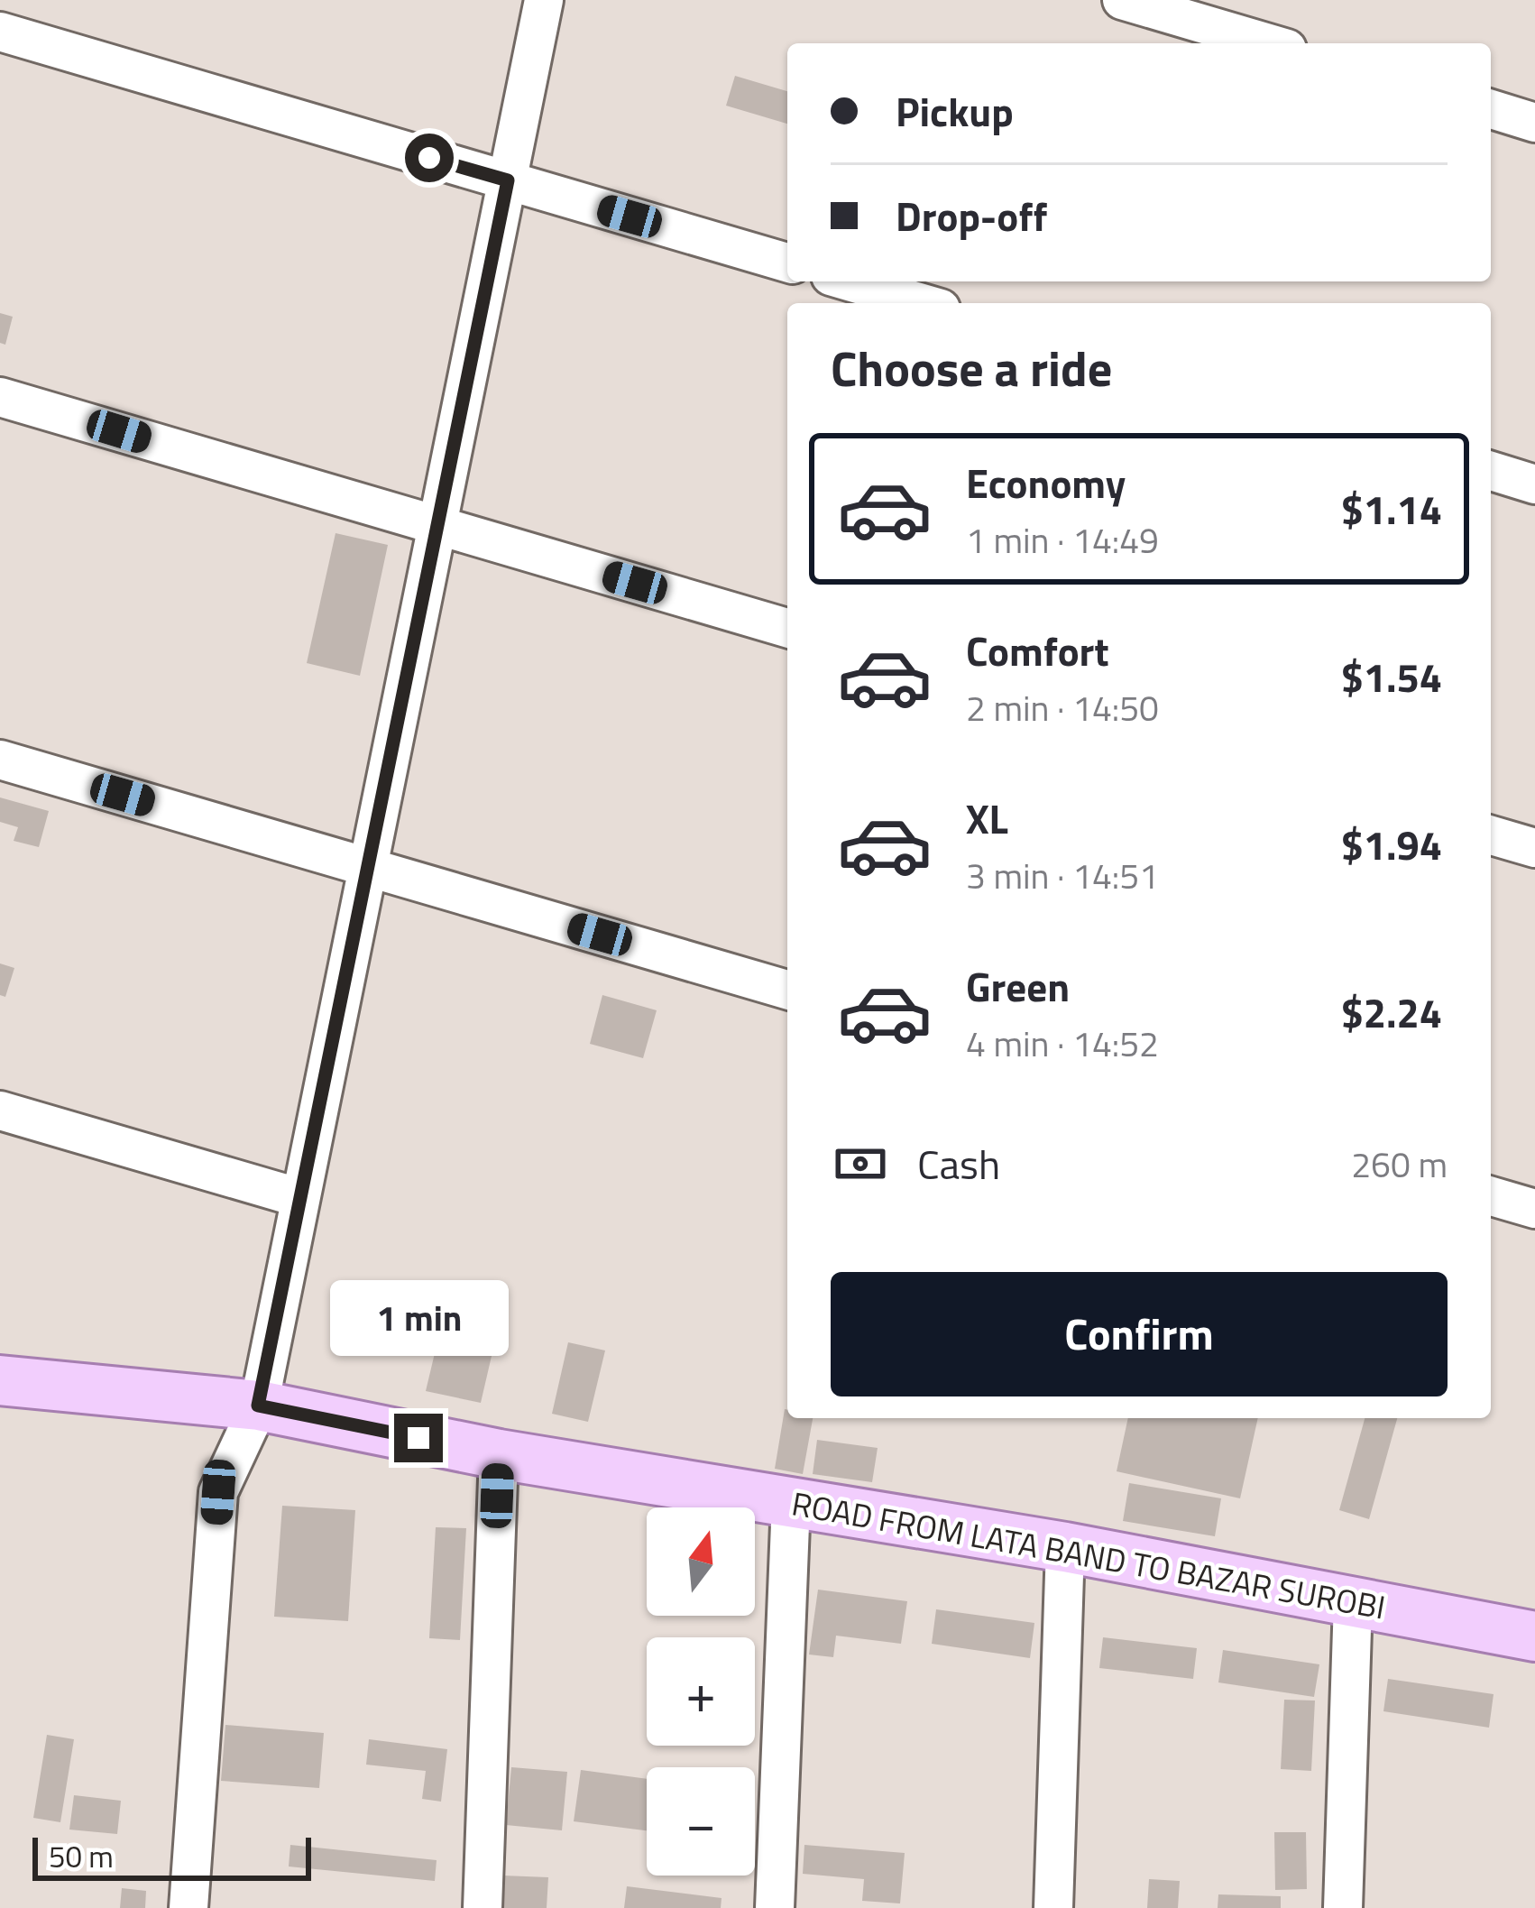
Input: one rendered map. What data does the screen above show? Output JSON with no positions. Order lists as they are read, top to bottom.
{
  "streets": {
    "main road": ["ROAD FROM LATA BAND TO BAZAR SUROBI"]
  },
  "scale_bar": "50 m",
  "north": "top",
  "page": {
    "banner": ["Pickup", "Drop-off"],
    "heading": "Choose a ride",
    "list": [
      {
        "name": "Economy",
        "note": "1 min · 14:49",
        "value": "$1.14"
      },
      {
        "name": "Comfort",
        "note": "2 min · 14:50",
        "value": "$1.54"
      },
      {
        "name": "XL",
        "note": "3 min · 14:51",
        "value": "$1.94"
      },
      {
        "name": "Green",
        "note": "4 min · 14:52",
        "value": "$2.24"
      }
    ],
    "pay": ["Cash", "260 m"],
    "buttons": "Confirm",
    "bubble": "1 min",
    "map_buttons": ["+", "−"],
    "scale": "50 m"
  }
}
